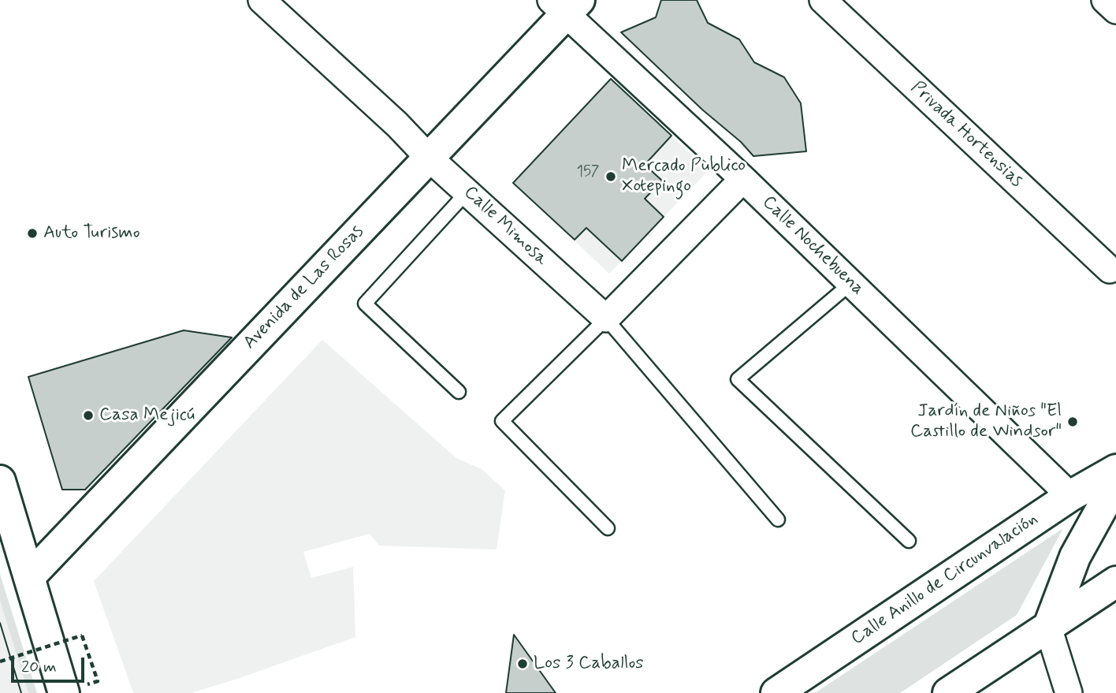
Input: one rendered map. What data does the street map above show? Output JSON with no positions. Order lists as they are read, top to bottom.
{
  "streets": {
    "main road": ["Avenida de Las Rosas", "Calle Anillo de Circunvalación"],
    "street": ["Privada Hortensias", "Calle Mimosa", "Calle Nochebuena"]
  },
  "crossings": [
    ["Calle Mimosa", "Avenida de Las Rosas"],
    ["Calle Nochebuena", "Avenida de Las Rosas"],
    ["Calle Nochebuena", "Calle Anillo de Circunvalación"]
  ],
  "places": [
    "Mercado Publico Xotepingo",
    "Auto Turismo",
    "Casa Mejicú",
    "Jardín de Niños \"El Castillo de Windsor\"",
    "Los 3 Caballos"
  ],
  "house_numbers": ["157"],
  "scale_bar": "20 m"
}
